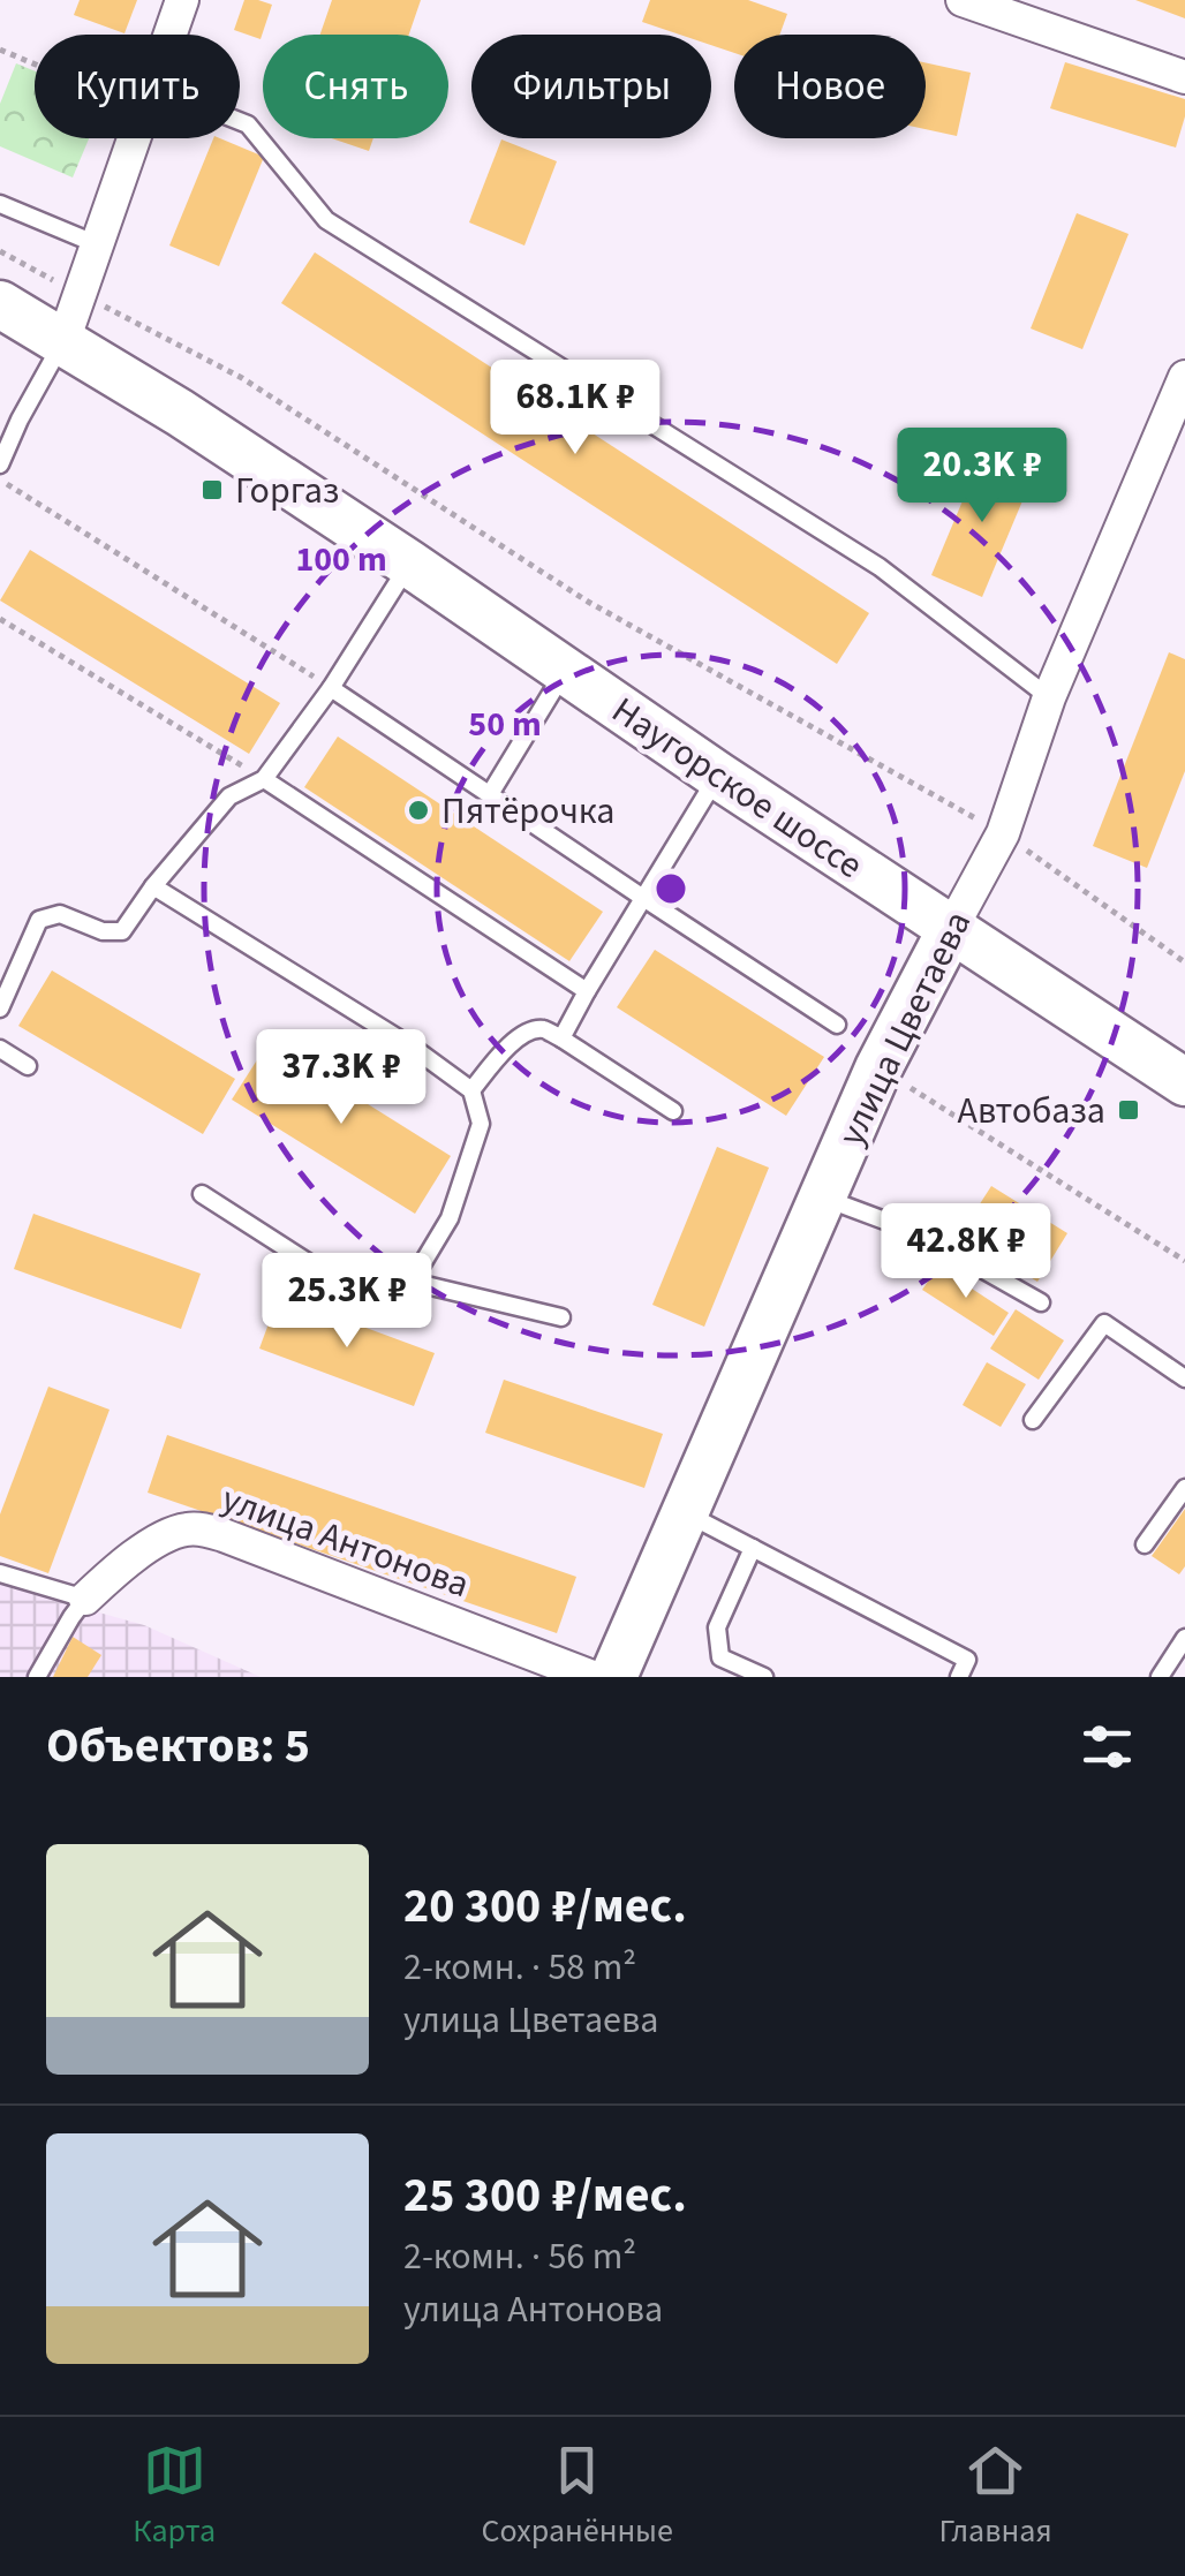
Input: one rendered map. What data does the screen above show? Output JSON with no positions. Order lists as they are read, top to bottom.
{
  "streets": {
    "main road": ["Наугорское шоссе", "улица Цветаева"],
    "street": ["улица Антонова"]
  },
  "crossings": [
    ["Наугорское шоссе", "улица Цветаева"]
  ],
  "places": {
    "transit": ["Горгаз", "Автобаза"],
    "other": ["Пятёрочка"]
  },
  "page": {
    "chip": [
      "Купить",
      "Снять",
      "Фильтры",
      "Новое"
    ],
    "price": [
      "68.1K ₽",
      "20.3K ₽",
      "37.3K ₽",
      "42.8K ₽",
      "25.3K ₽"
    ],
    "heading": "Объектов: 5",
    "list": [
      {
        "name": "20 300 ₽/мес.",
        "note": "2-комн. · 58 m² · улица Цветаева"
      },
      {
        "name": "25 300 ₽/мес.",
        "note": "2-комн. · 56 m² · улица Антонова"
      }
    ],
    "tabs": ["Карта", "Сохранённые", "Главная"]
  },
  "rings": ["100 m", "50 m"]
}
